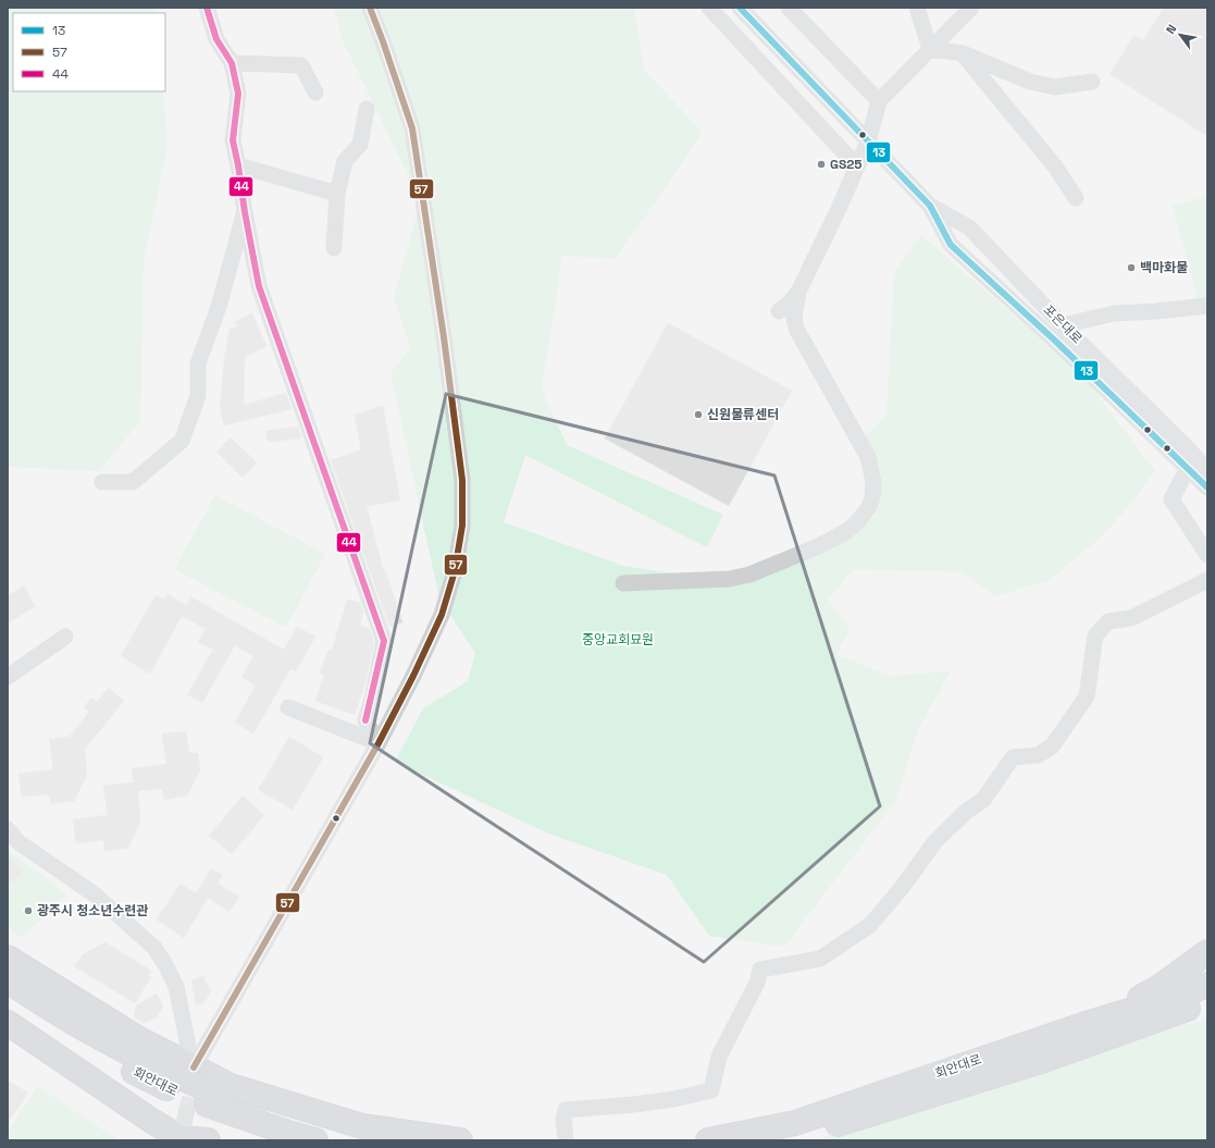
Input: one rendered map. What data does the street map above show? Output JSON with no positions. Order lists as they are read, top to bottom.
{
  "streets": {
    "highway": ["회안대로"],
    "street": ["포은대로"]
  },
  "parks": ["중앙교회묘원"],
  "places": [
    "GS25",
    "백마화물",
    "신원물류센터",
    "광주시 청소년수련관"
  ],
  "lines": ["transit line 13", "transit line 57", "transit line 44"],
  "legend": ["13", "57", "44"],
  "north": "top left"
}
